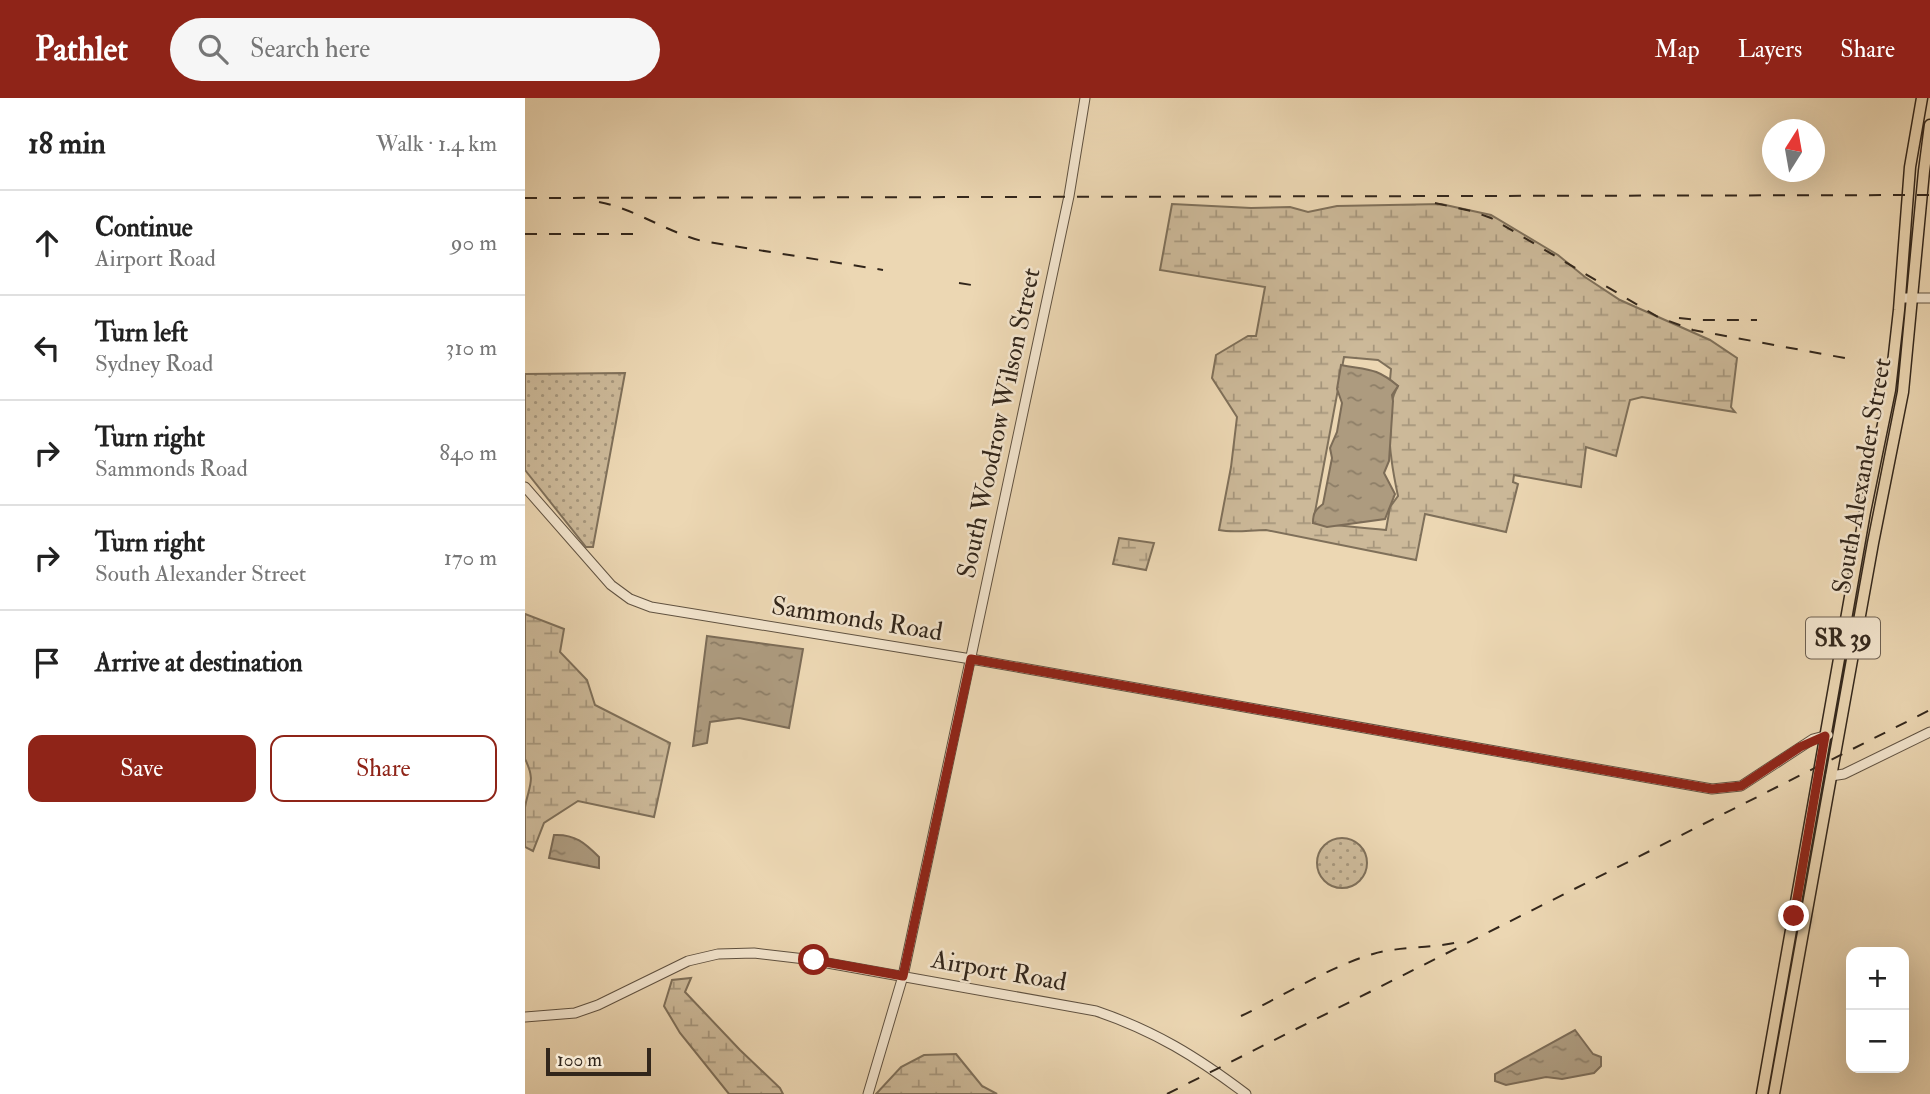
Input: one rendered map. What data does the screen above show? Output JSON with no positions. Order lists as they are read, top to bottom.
{
  "streets": {
    "main road": ["South Alexander Street", "SR 39"],
    "street": ["South Woodrow Wilson Street", "Sammonds Road", "Airport Road"]
  },
  "crossings": [
    ["South Woodrow Wilson Street", "Sammonds Road"],
    ["South Woodrow Wilson Street", "Airport Road"],
    ["South Alexander Street", "Sammonds Road"]
  ],
  "scale_bar": "100 m",
  "north": "top",
  "page": {
    "header": "Pathlet",
    "search": "Search here",
    "nav": ["Map", "Layers", "Share"],
    "heading": ["18 min", "Walk · 1.4 km"],
    "list": [
      ["Continue", "Airport Road", "90 m"],
      ["Turn left", "Sydney Road", "310 m"],
      ["Turn right", "Sammonds Road", "840 m"],
      ["Turn right", "South Alexander Street", "170 m"],
      "Arrive at destination"
    ],
    "buttons": ["Save", "Share"],
    "map_buttons": ["+", "−"],
    "scale": "100 m"
  }
}
